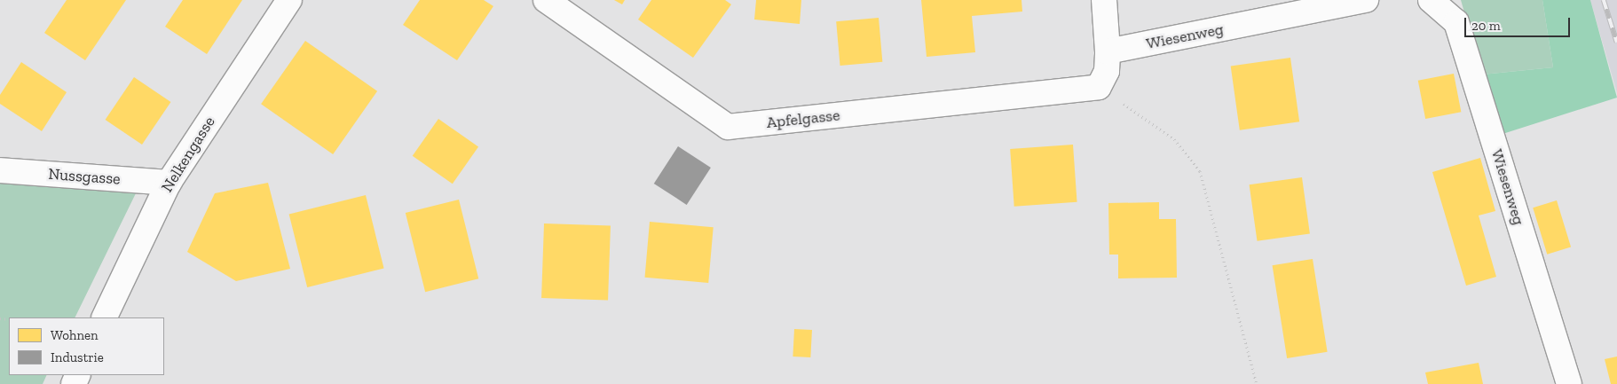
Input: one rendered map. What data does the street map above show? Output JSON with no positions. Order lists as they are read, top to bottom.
{
  "streets": {
    "street": [
      "Wiesenweg",
      "Apfelgasse",
      "Nelkengasse",
      "Nussgasse"
    ]
  },
  "crossings": [
    ["Nelkengasse", "Nussgasse"]
  ],
  "legend": ["Wohnen", "Industrie"],
  "scale_bar": "20 m"
}
